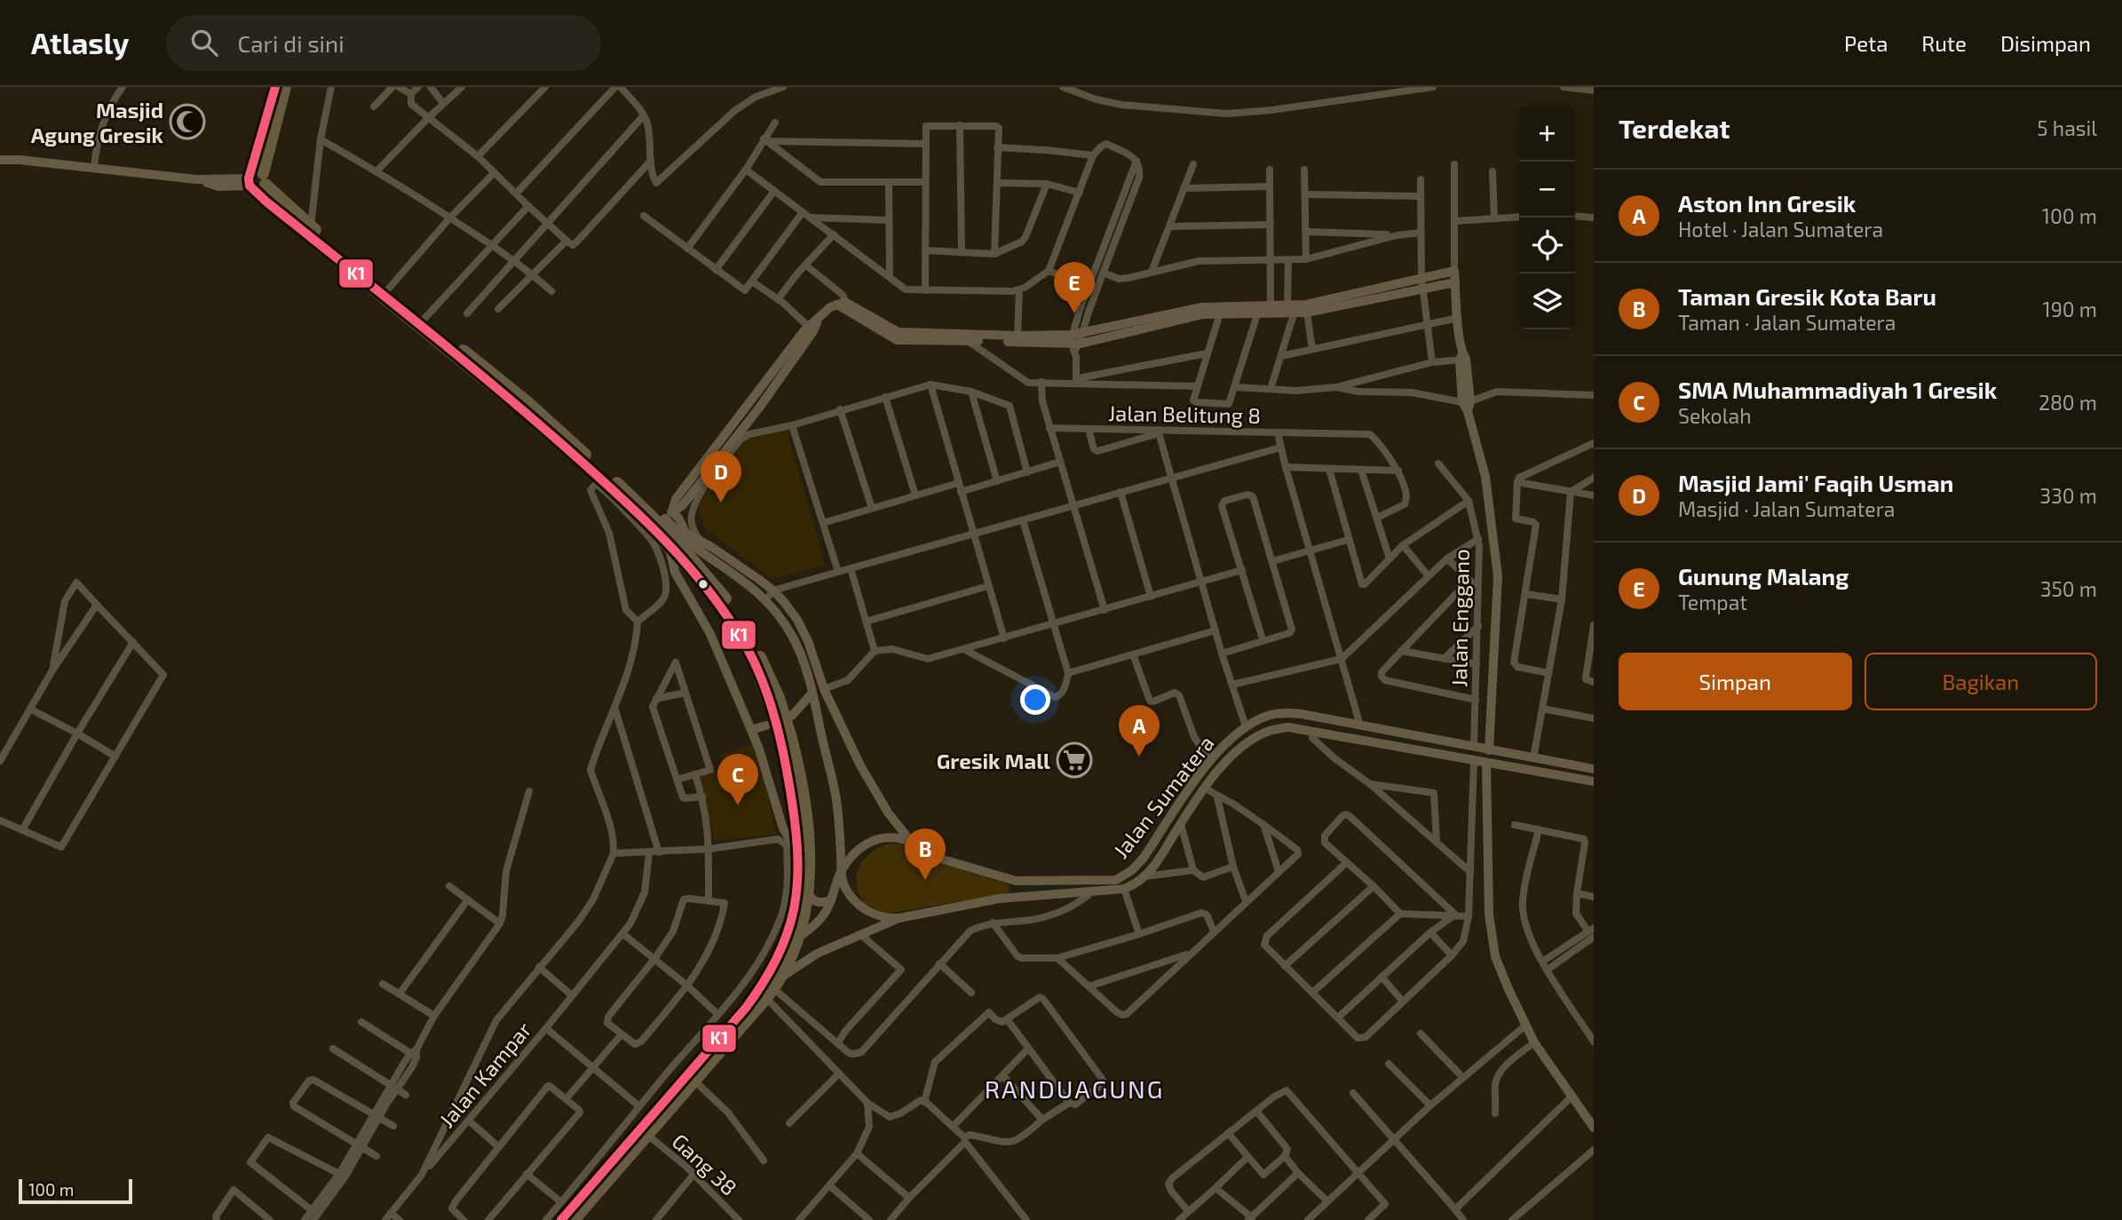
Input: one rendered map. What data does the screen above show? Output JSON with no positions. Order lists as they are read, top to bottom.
{
  "streets": {
    "main road": ["Jalan Sumatera"],
    "street": [
      "Jalan Belitung 8",
      "Jalan Enggano",
      "Jalan Kampar",
      "Gang 38"
    ]
  },
  "crossings": [
    ["Jalan Enggano", "Jalan Sumatera"]
  ],
  "districts": ["RANDUAGUNG"],
  "places": {
    "mosque": ["Masjid Agung Gresik"],
    "supermarket": ["Gresik Mall"]
  },
  "lines": ["transit line K1"],
  "scale_bar": "100 m",
  "page": {
    "header": "Atlasly",
    "search": "Cari di sini",
    "nav": ["Peta", "Rute", "Disimpan"],
    "heading": ["Terdekat", "5 hasil"],
    "map_buttons": ["+", "−"],
    "list": [
      {
        "mark": "A",
        "name": "Aston Inn Gresik",
        "note": "Hotel · Jalan Sumatera",
        "value": "100 m"
      },
      {
        "mark": "B",
        "name": "Taman Gresik Kota Baru",
        "note": "Taman · Jalan Sumatera",
        "value": "190 m"
      },
      {
        "mark": "C",
        "name": "SMA Muhammadiyah 1 Gresik",
        "note": "Sekolah",
        "value": "280 m"
      },
      {
        "mark": "D",
        "name": "Masjid Jami' Faqih Usman",
        "note": "Masjid · Jalan Sumatera",
        "value": "330 m"
      },
      {
        "mark": "E",
        "name": "Gunung Malang",
        "note": "Tempat",
        "value": "350 m"
      }
    ],
    "pins": [
      "E",
      "D",
      "A",
      "C",
      "B"
    ],
    "buttons": ["Simpan", "Bagikan"],
    "scale": "100 m"
  }
}
